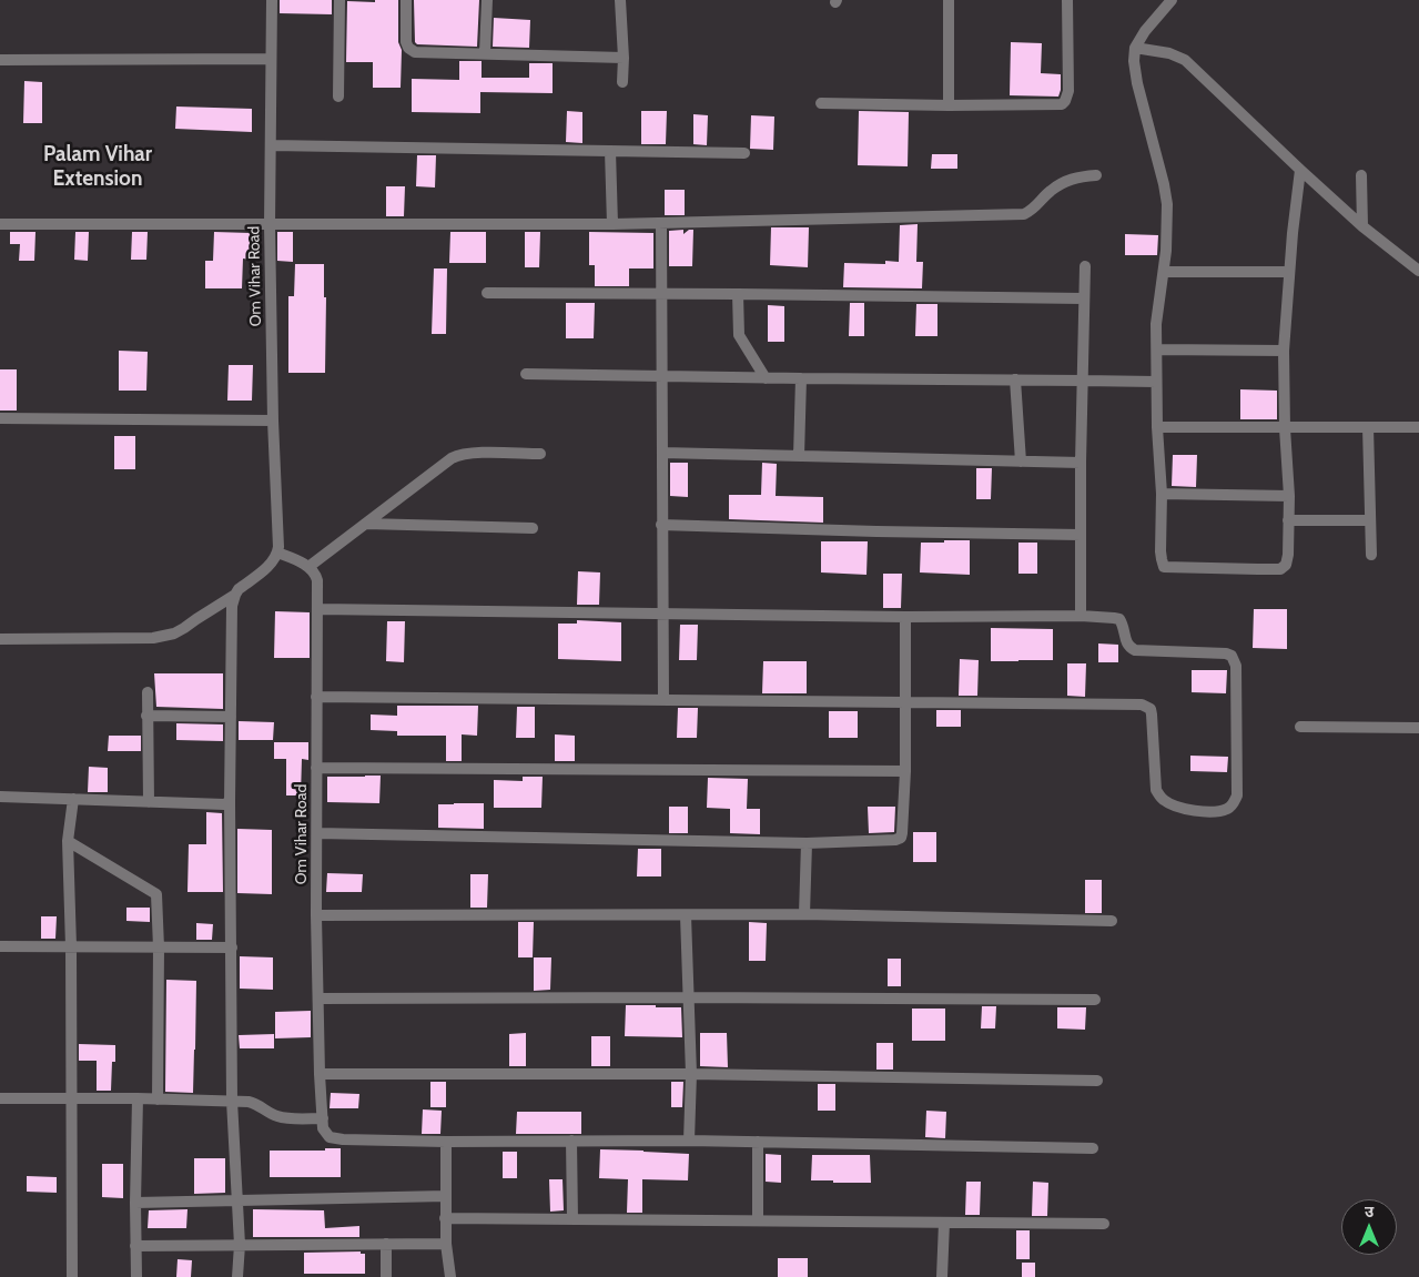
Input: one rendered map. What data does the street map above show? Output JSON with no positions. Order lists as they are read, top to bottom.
{
  "streets": {
    "street": ["Om Vihar Road"]
  },
  "districts": ["Palam Vihar Extension"],
  "north": "top"
}
